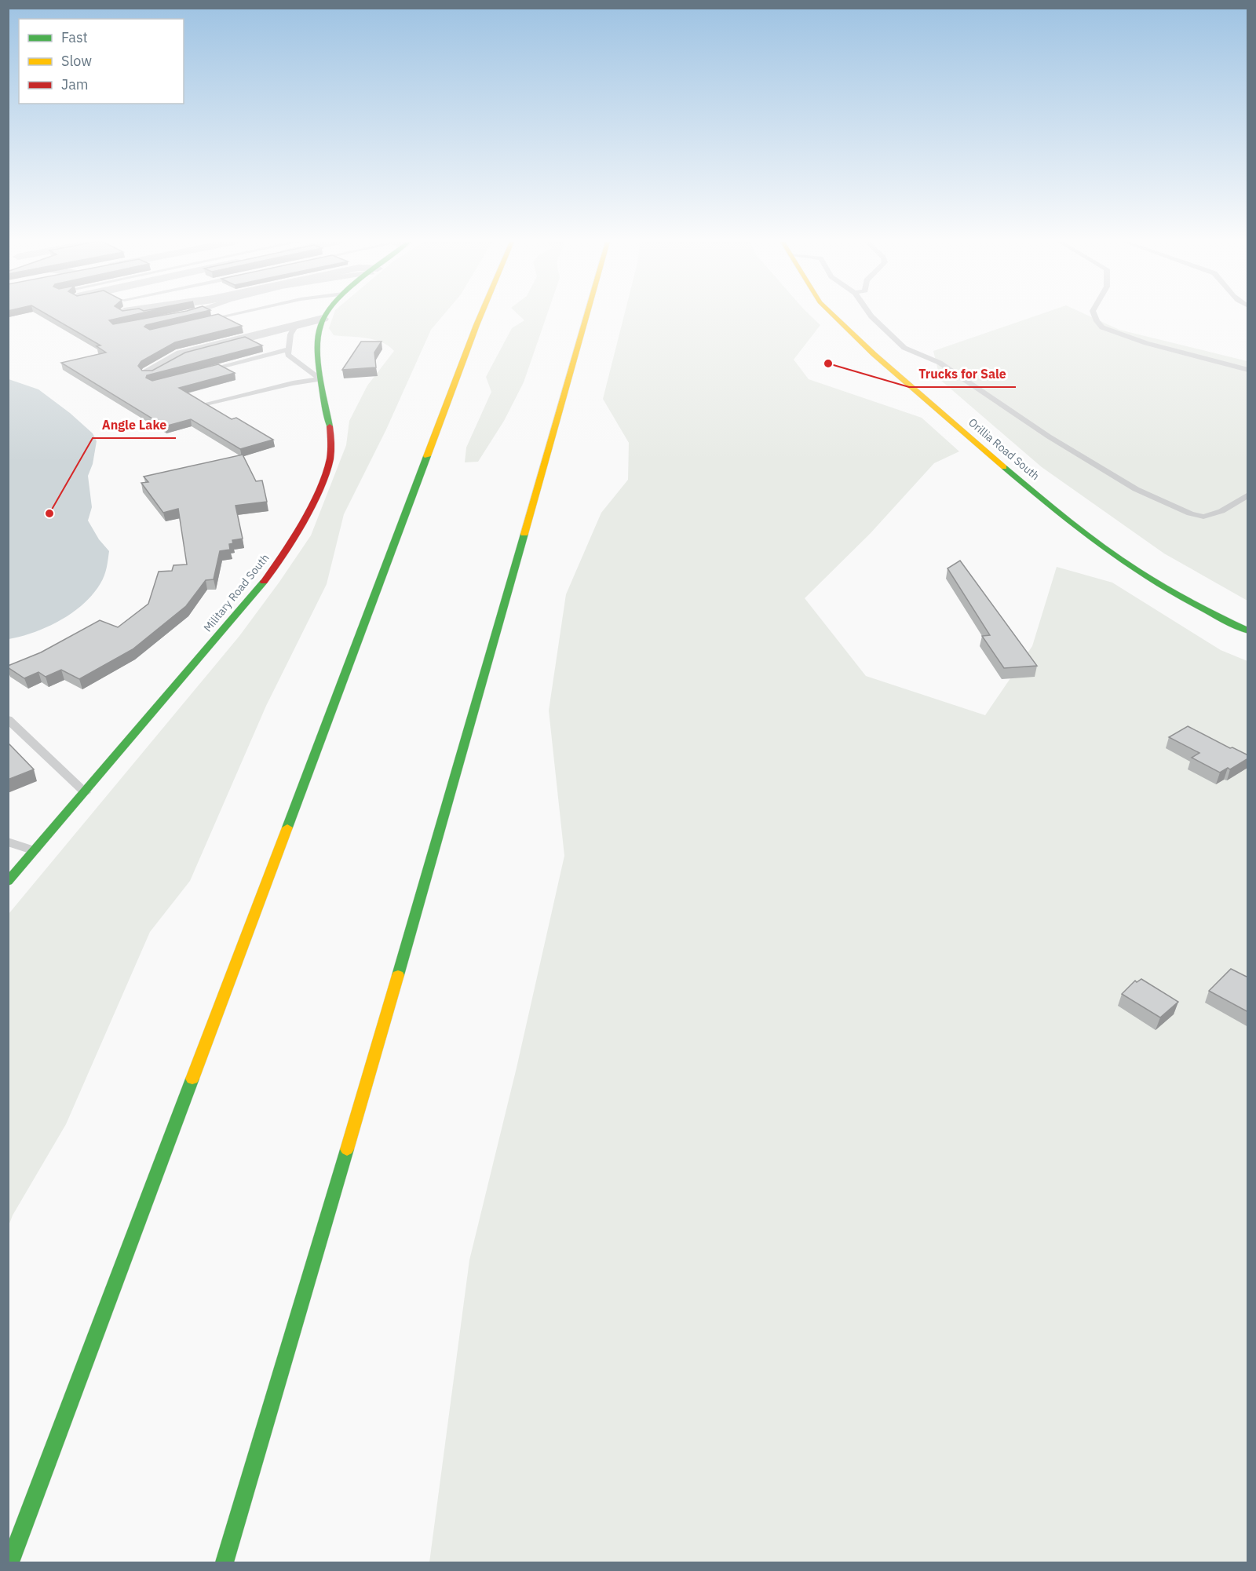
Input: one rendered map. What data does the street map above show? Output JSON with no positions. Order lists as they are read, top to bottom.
{
  "streets": {
    "main road": ["Orillia Road South", "Military Road South"]
  },
  "places": ["Trucks for Sale", "Angle Lake"],
  "legend": ["Fast", "Slow", "Jam"]
}
